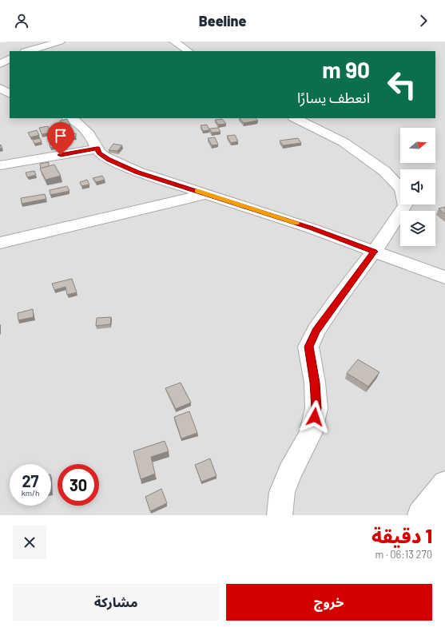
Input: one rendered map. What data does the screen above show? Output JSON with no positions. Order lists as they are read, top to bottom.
{
  "north": "right",
  "page": {
    "header": "Beeline",
    "turn": ["90 m", "انعطف يسارًا"],
    "speed": "27 km/h",
    "limit": "30",
    "heading": ["1 دقيقة", "270 m · 06:13"],
    "buttons": ["خروج", "مشاركة"]
  }
}
